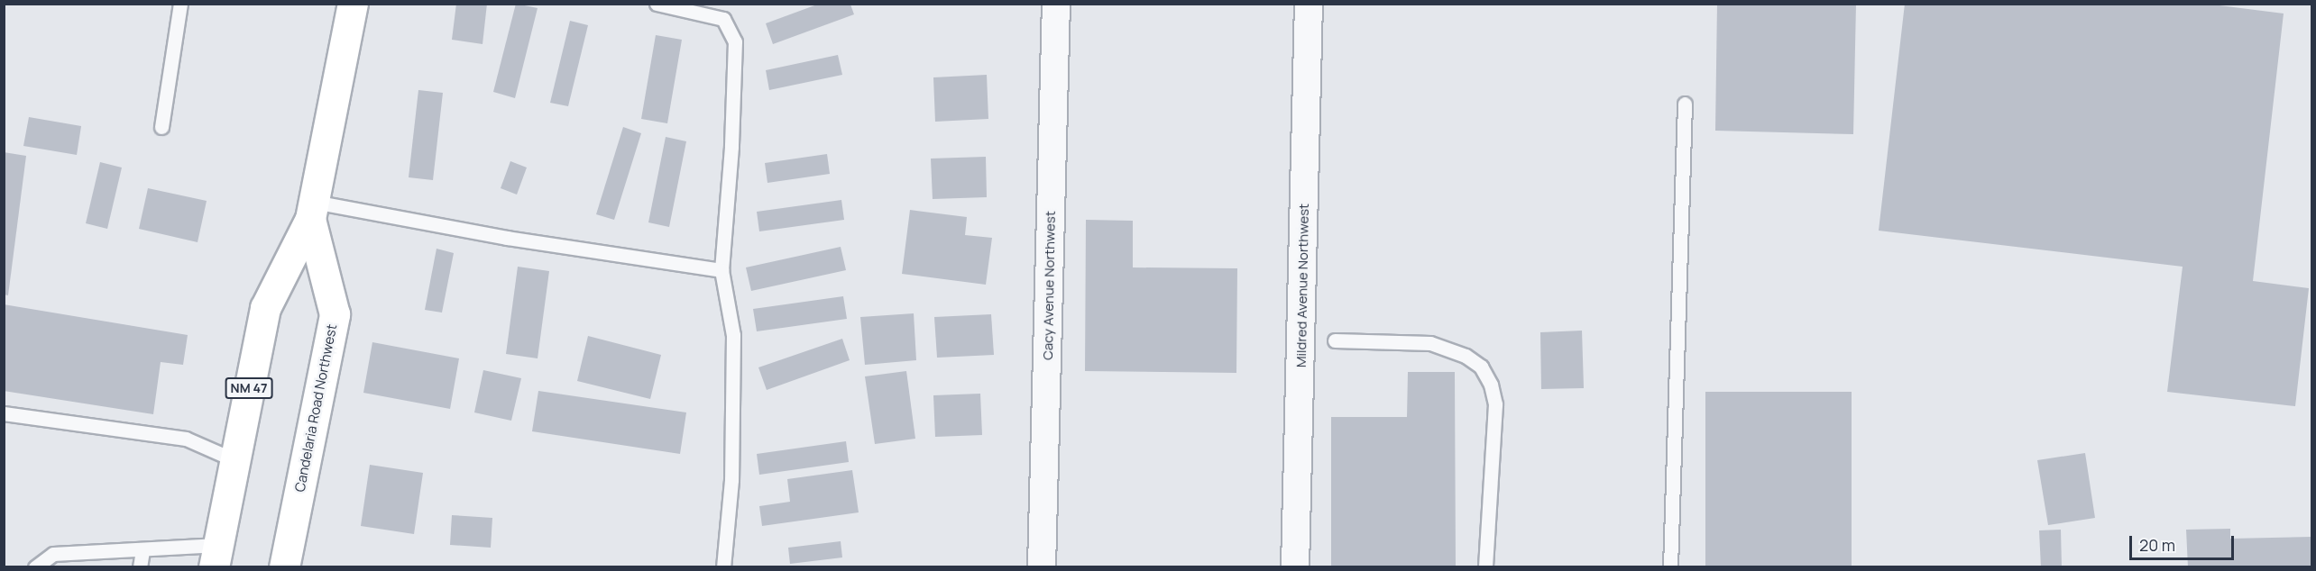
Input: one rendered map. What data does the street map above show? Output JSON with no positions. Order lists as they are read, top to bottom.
{
  "streets": {
    "main road": ["NM 47", "Candelaria Road Northwest"],
    "street": ["Cacy Avenue Northwest", "Mildred Avenue Northwest"]
  },
  "scale_bar": "20 m"
}
